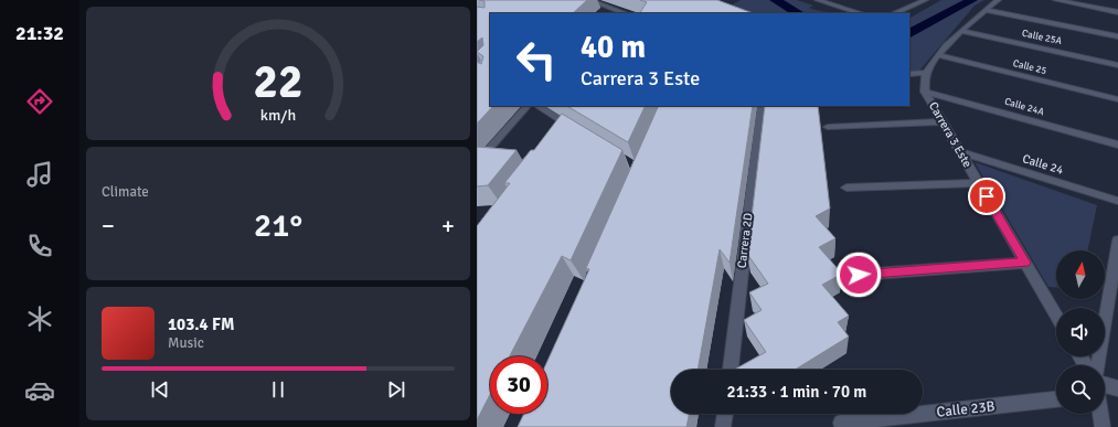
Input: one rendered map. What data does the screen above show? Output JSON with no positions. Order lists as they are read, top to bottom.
{
  "streets": {
    "street": [
      "Calle 25A",
      "Calle 25",
      "Calle 24A",
      "Carrera 3 Este",
      "Calle 24",
      "Carrera 2D",
      "Calle 23B"
    ]
  },
  "crossings": [
    ["Calle 24A", "Carrera 3 Este"],
    ["Carrera 3 Este", "Calle 24"]
  ],
  "north": "top",
  "page": {
    "tabs": "21:32",
    "turn": ["40 m", "Carrera 3 Este"],
    "tile": "Climate",
    "heat": ["−", "21°", "+"],
    "song": ["103.4 FM", "Music"],
    "limit": "30",
    "trip": "21:33 · 1 min · 70 m",
    "gauge": ["22", "km/h"]
  }
}
